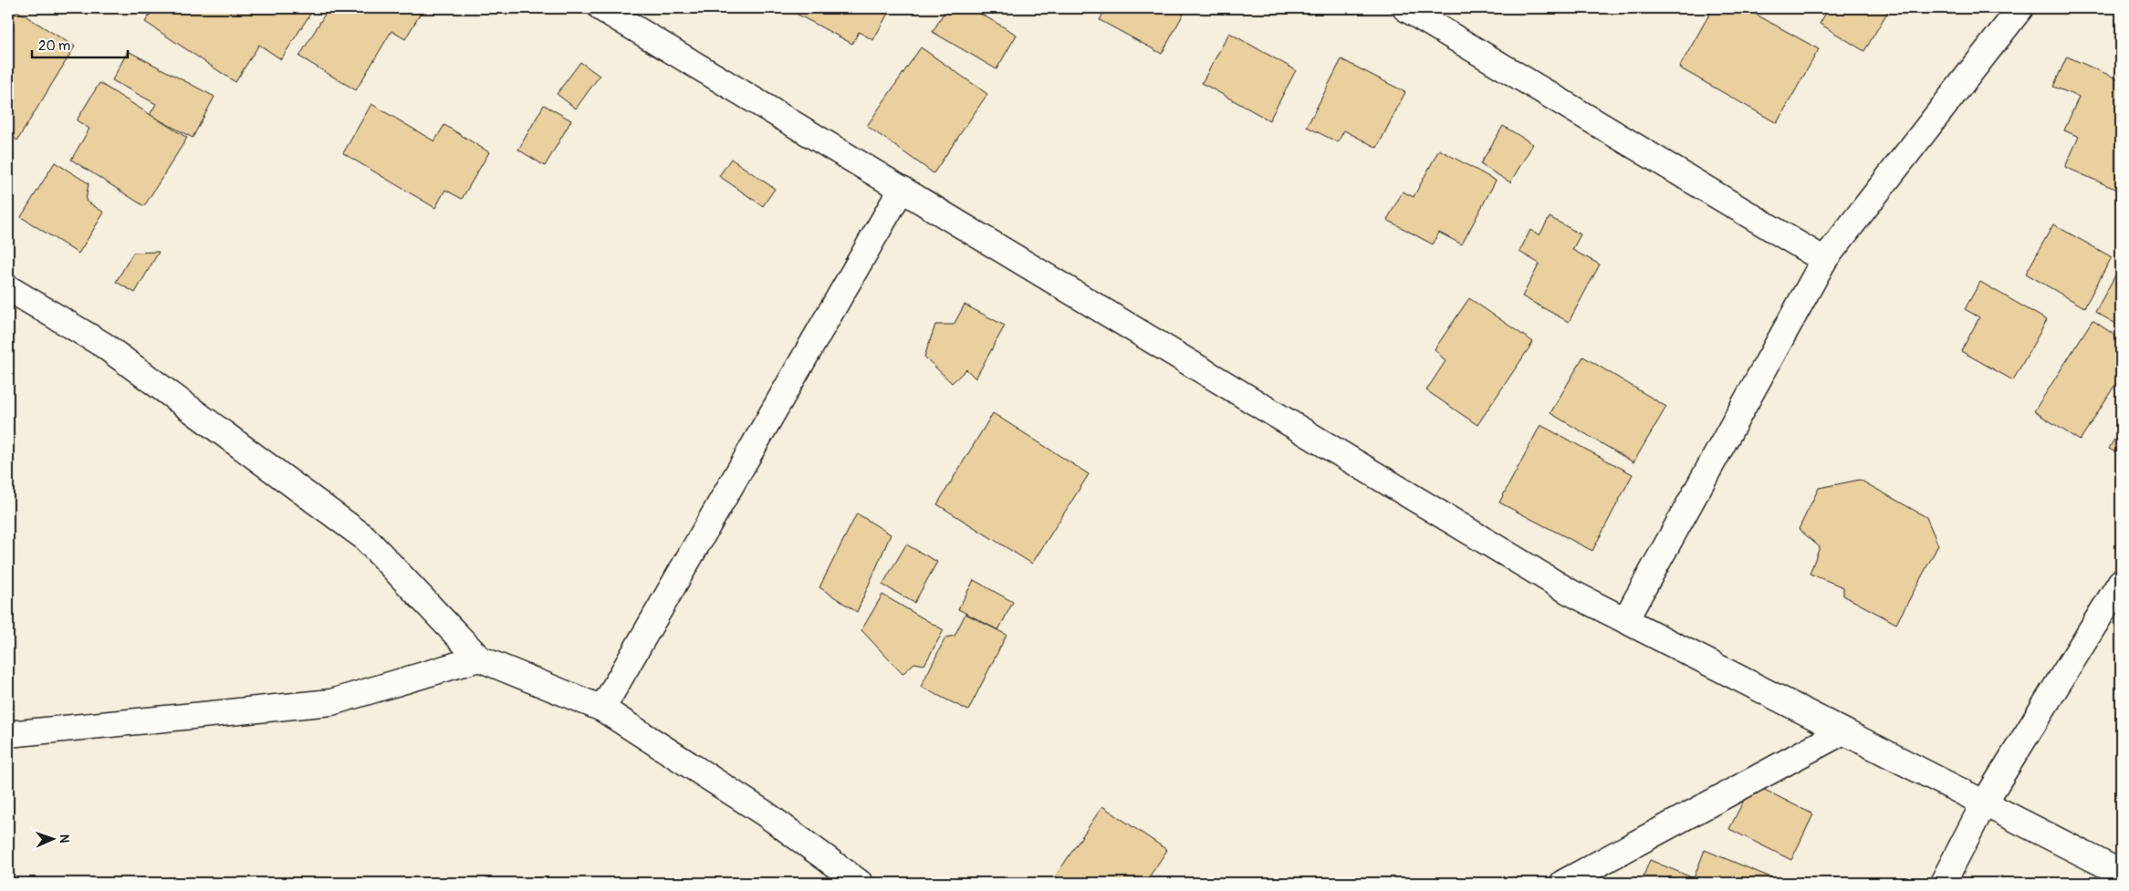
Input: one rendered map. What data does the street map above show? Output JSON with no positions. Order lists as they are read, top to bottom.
{
  "scale_bar": "20 m",
  "north": "right"
}
